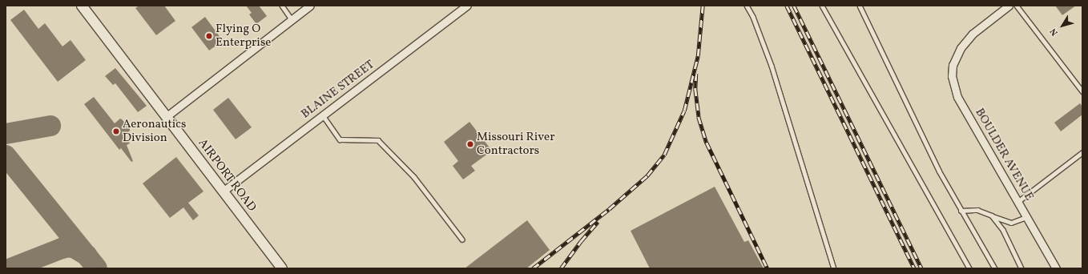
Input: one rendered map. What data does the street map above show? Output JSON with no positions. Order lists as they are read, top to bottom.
{
  "streets": {
    "street": ["BLAINE STREET", "BOULDER AVENUE", "AIRPORT ROAD"]
  },
  "crossings": [
    ["BLAINE STREET", "AIRPORT ROAD"]
  ],
  "places": ["Flying O Enterprise", "Aeronautics Division", "Missouri River Contractors"],
  "north": "bottom left"
}
